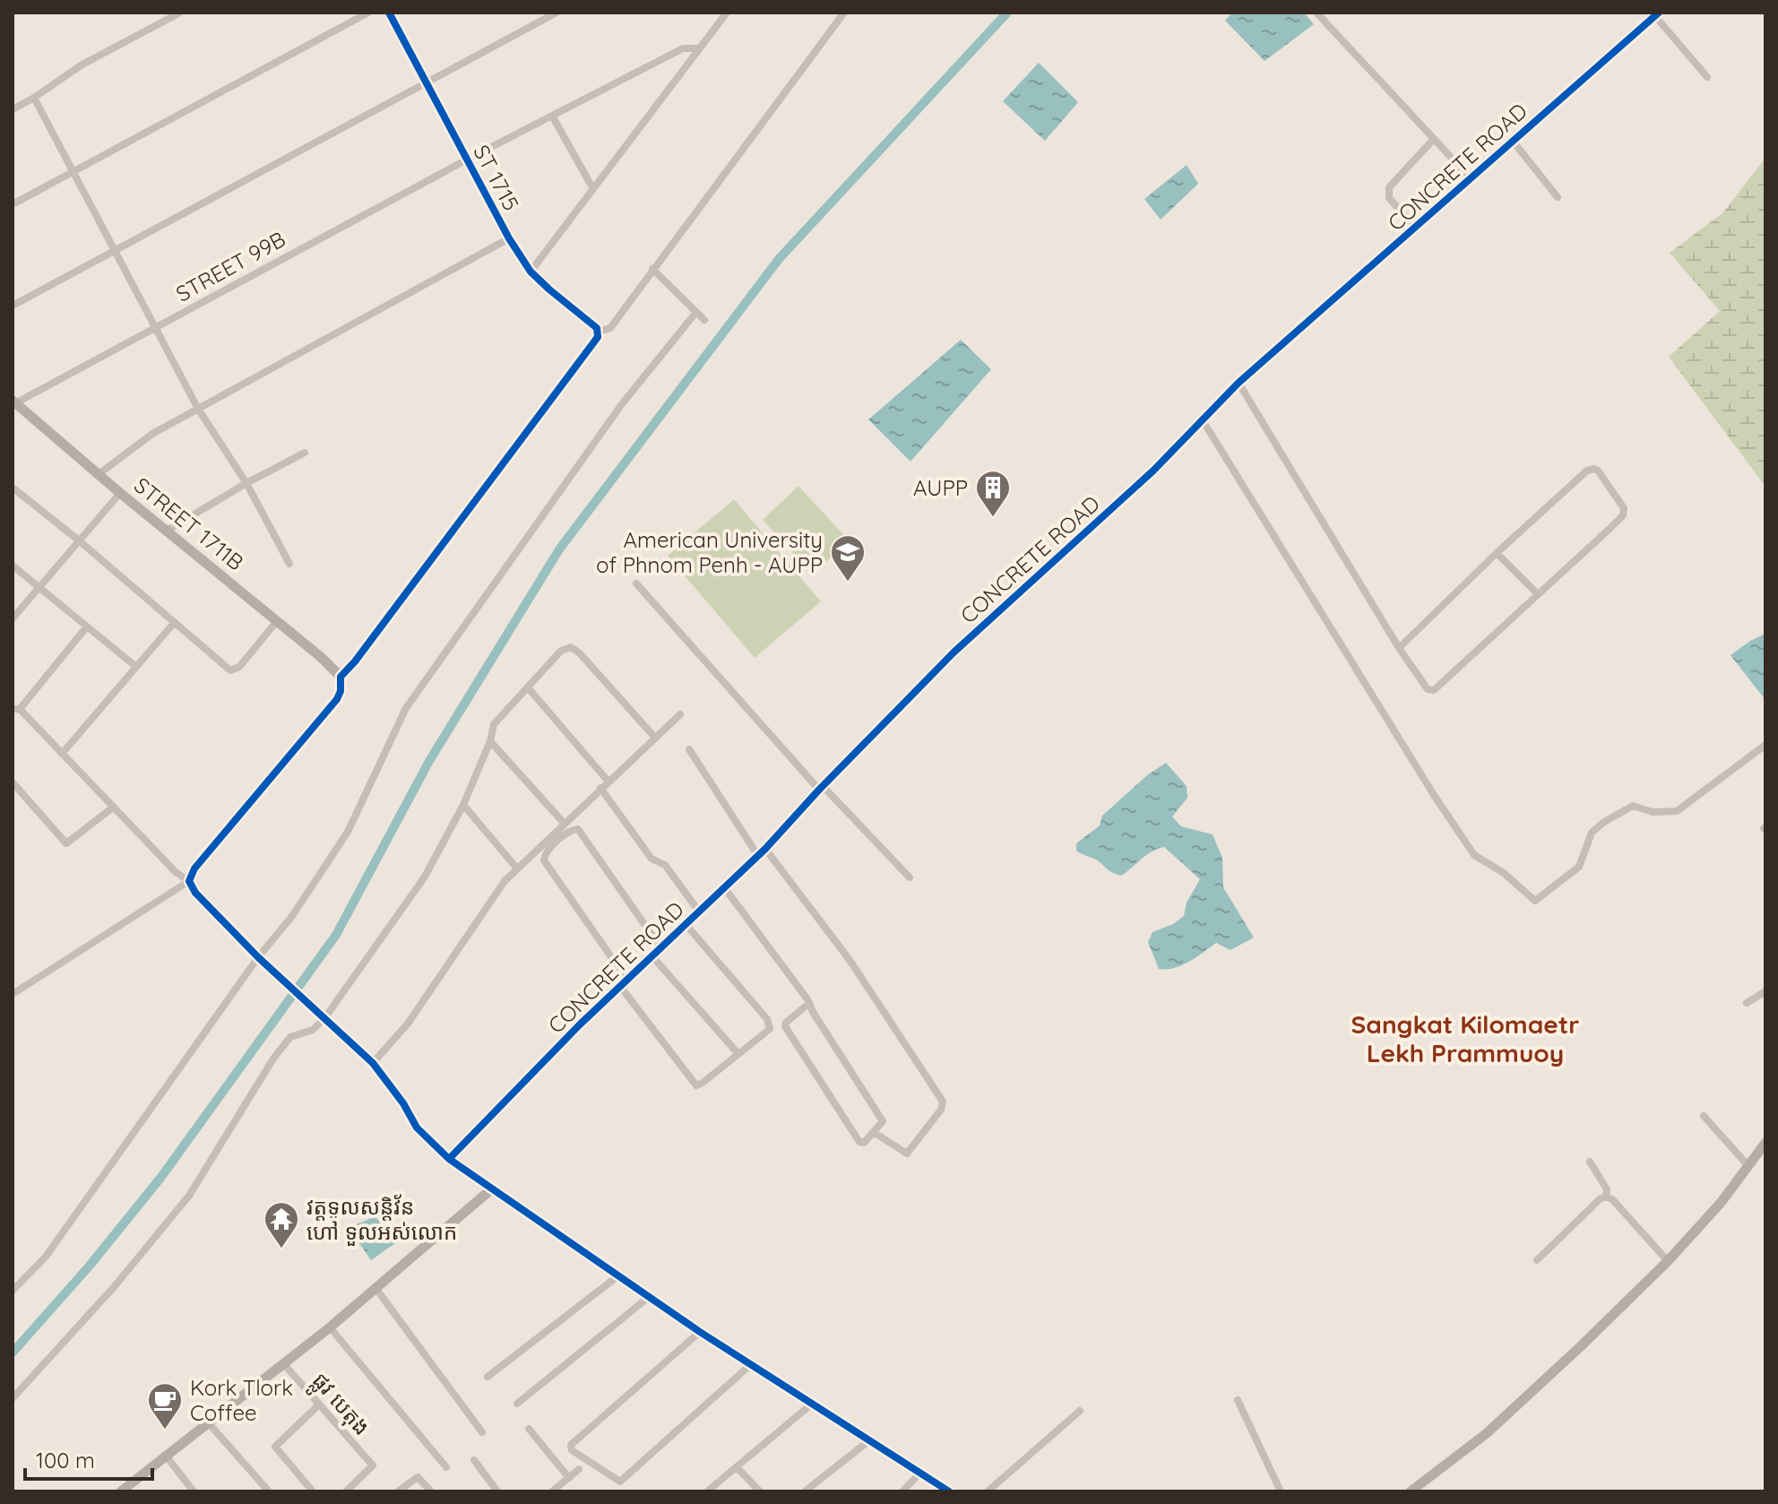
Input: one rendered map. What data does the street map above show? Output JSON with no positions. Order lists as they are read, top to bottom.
{
  "streets": {
    "street": [
      "CONCRETE ROAD",
      "ST 1715",
      "STREET 99B",
      "STREET 1711B",
      "ផ្លូវ បេតុង"
    ]
  },
  "crossings": [
    ["ST 1715", "STREET 99B"],
    ["STREET 99B", "STREET 1711B"]
  ],
  "districts": ["Sangkat Kilomaetr Lekh Prammuoy"],
  "places": {
    "building": ["AUPP"],
    "school or university": ["American University of Phnom Penh - AUPP"],
    "temple": ["វត្តទូលសន្តិវ័ន ហៅ ទួលអស់លោក"],
    "cafe": ["Kork Tlork Coffee"]
  },
  "scale_bar": "100 m"
}
